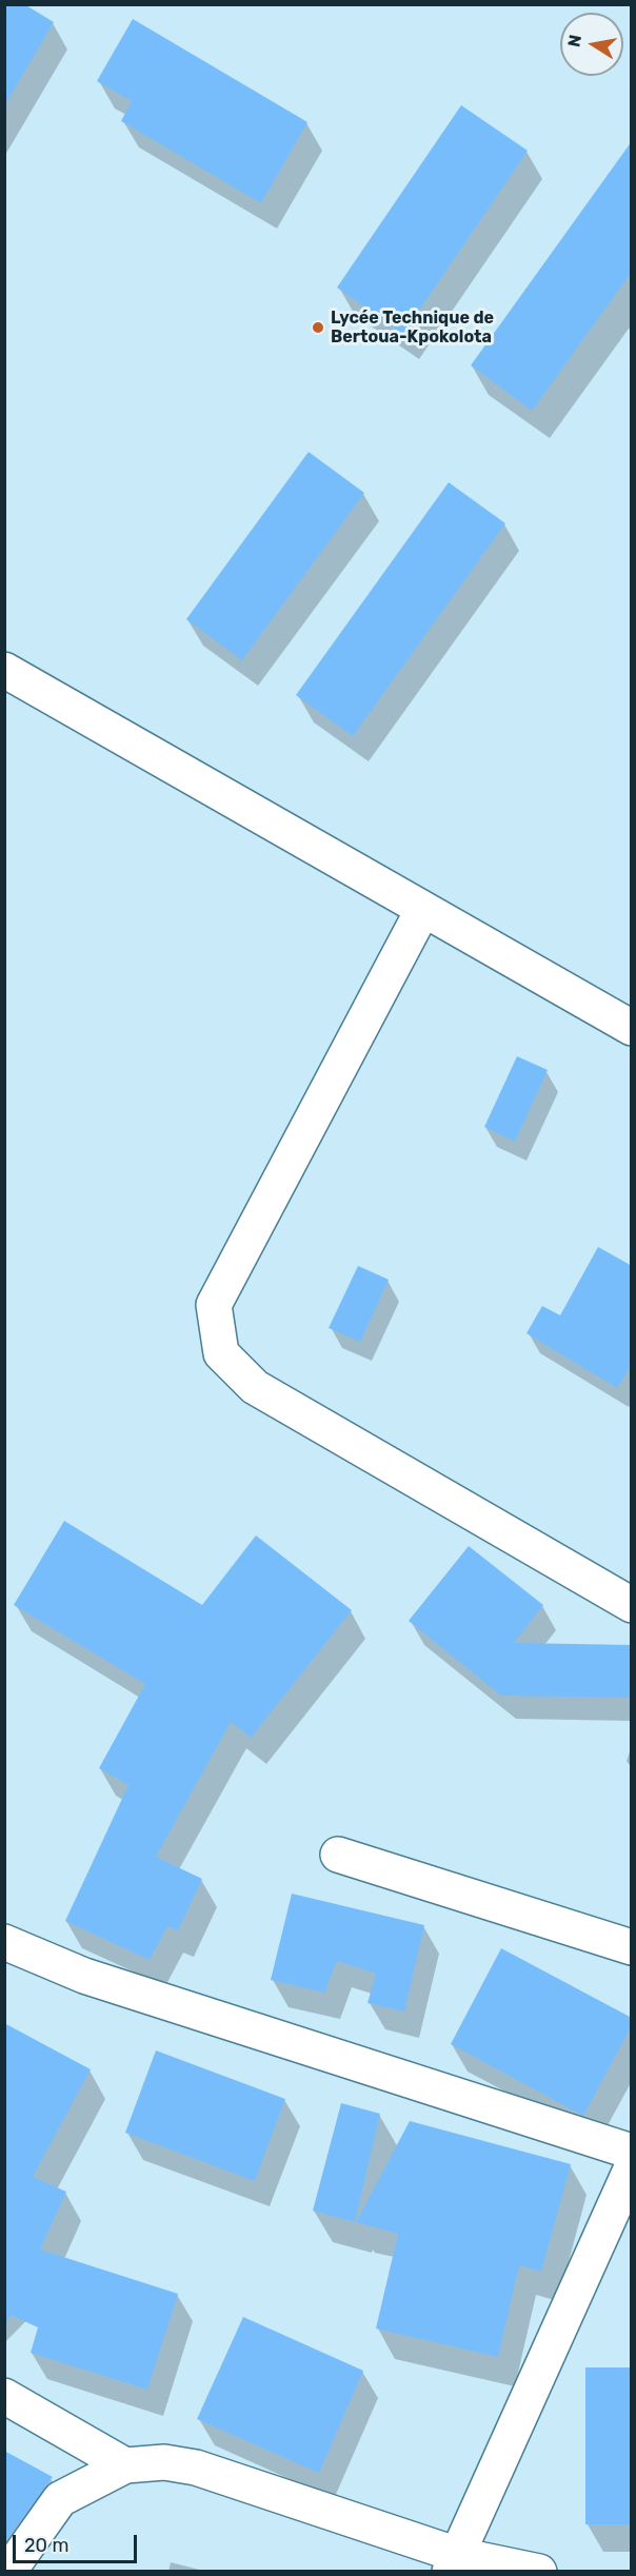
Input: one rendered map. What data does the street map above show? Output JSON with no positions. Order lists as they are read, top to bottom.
{
  "places": ["Lycée Technique de Bertoua-Kpokolota"],
  "scale_bar": "20 m",
  "north": "left"
}
